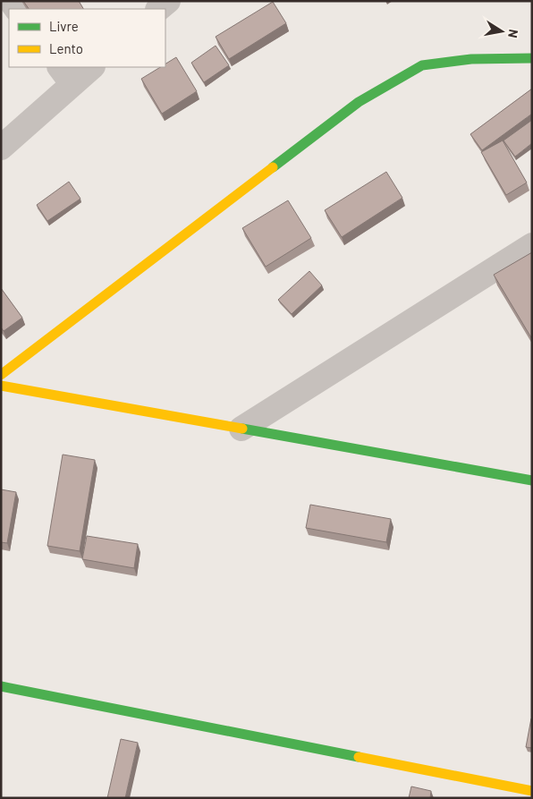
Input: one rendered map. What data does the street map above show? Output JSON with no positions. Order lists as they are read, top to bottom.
{
  "legend": ["Livre", "Lento"],
  "north": "right"
}
